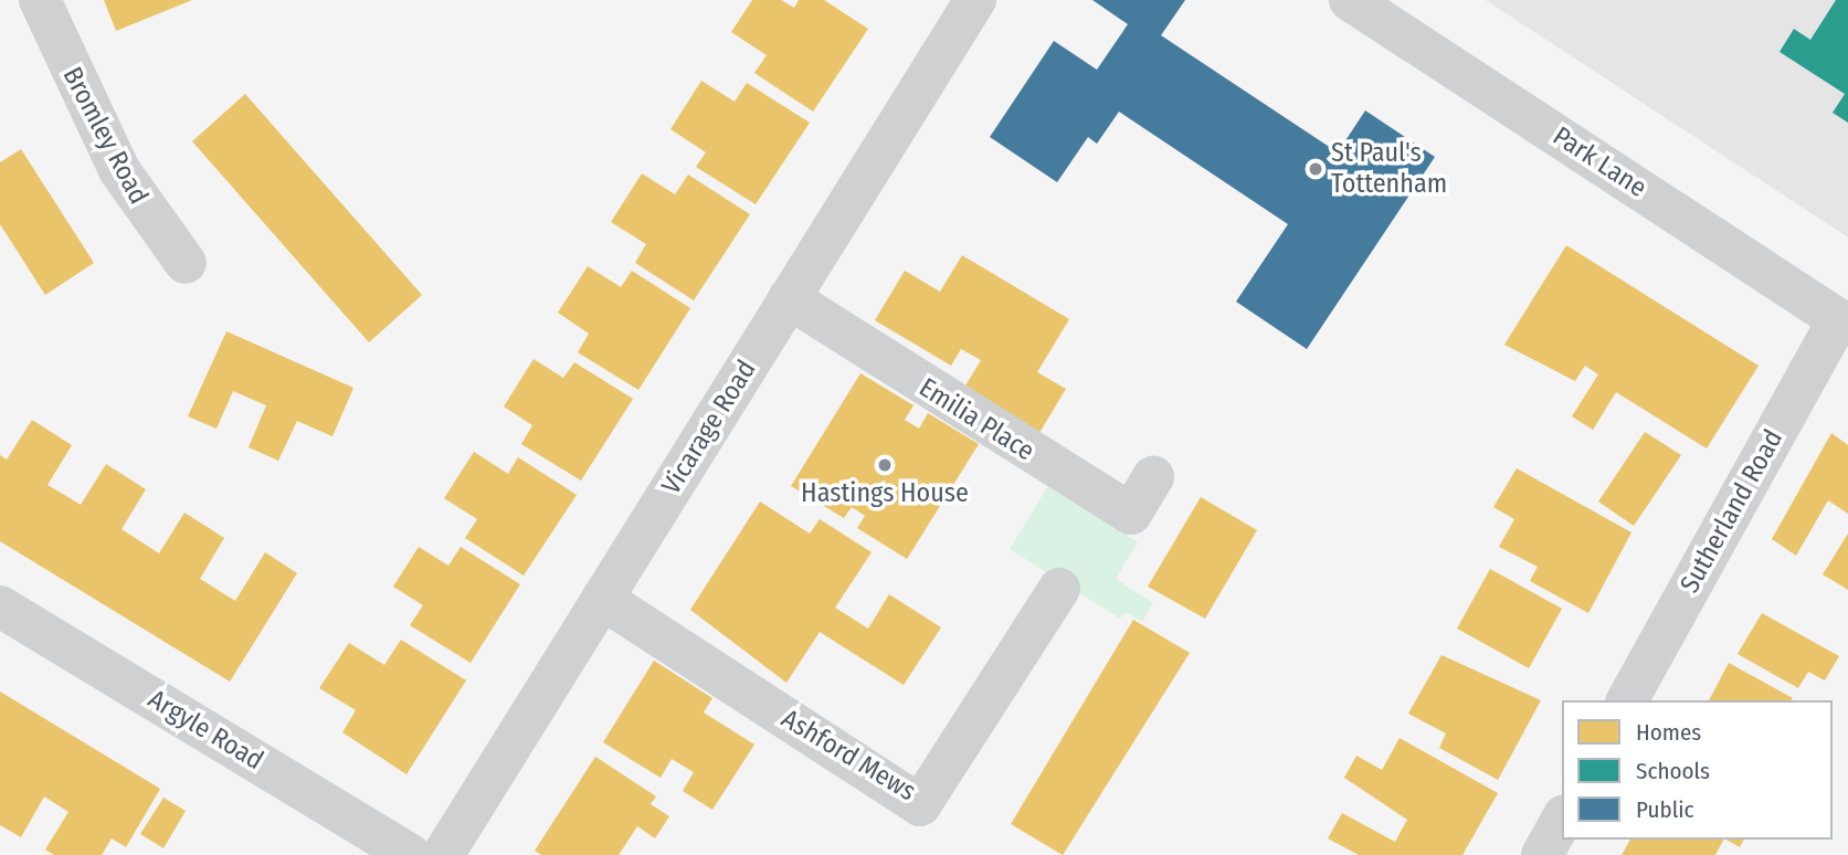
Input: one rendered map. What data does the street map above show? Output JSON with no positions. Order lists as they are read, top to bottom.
{
  "streets": {
    "street": [
      "Bromley Road",
      "Park Lane",
      "Emilia Place",
      "Vicarage Road",
      "Sutherland Road",
      "Argyle Road",
      "Ashford Mews"
    ]
  },
  "crossings": [
    ["Park Lane", "Sutherland Road"],
    ["Emilia Place", "Vicarage Road"],
    ["Vicarage Road", "Ashford Mews"]
  ],
  "places": ["St Paul's Tottenham", "Hastings House"],
  "legend": ["Homes", "Schools", "Public"]
}
